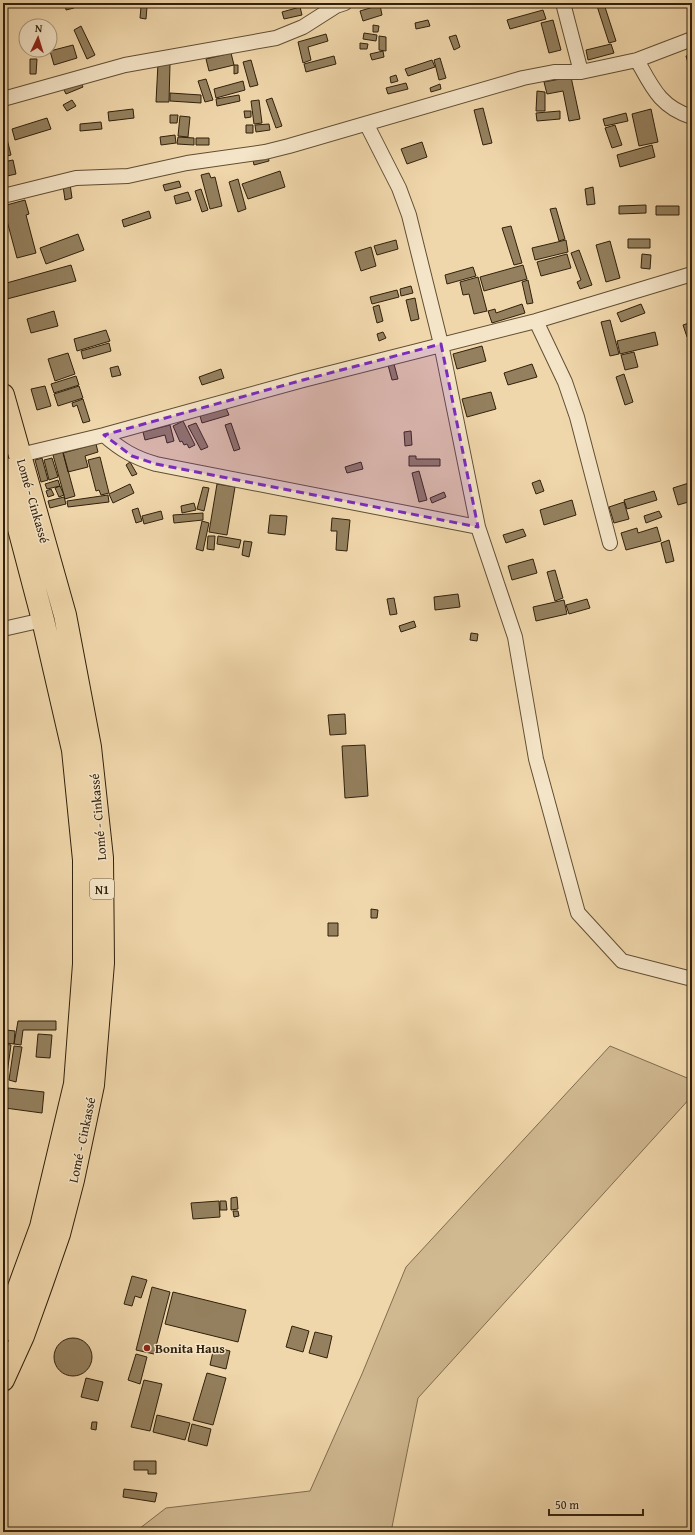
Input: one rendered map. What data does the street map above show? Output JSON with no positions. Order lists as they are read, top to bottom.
{
  "streets": {
    "highway": ["Lomé - Cinkassé", "N1"]
  },
  "places": ["Bonita Haus"],
  "scale_bar": "50 m",
  "north": "top"
}
